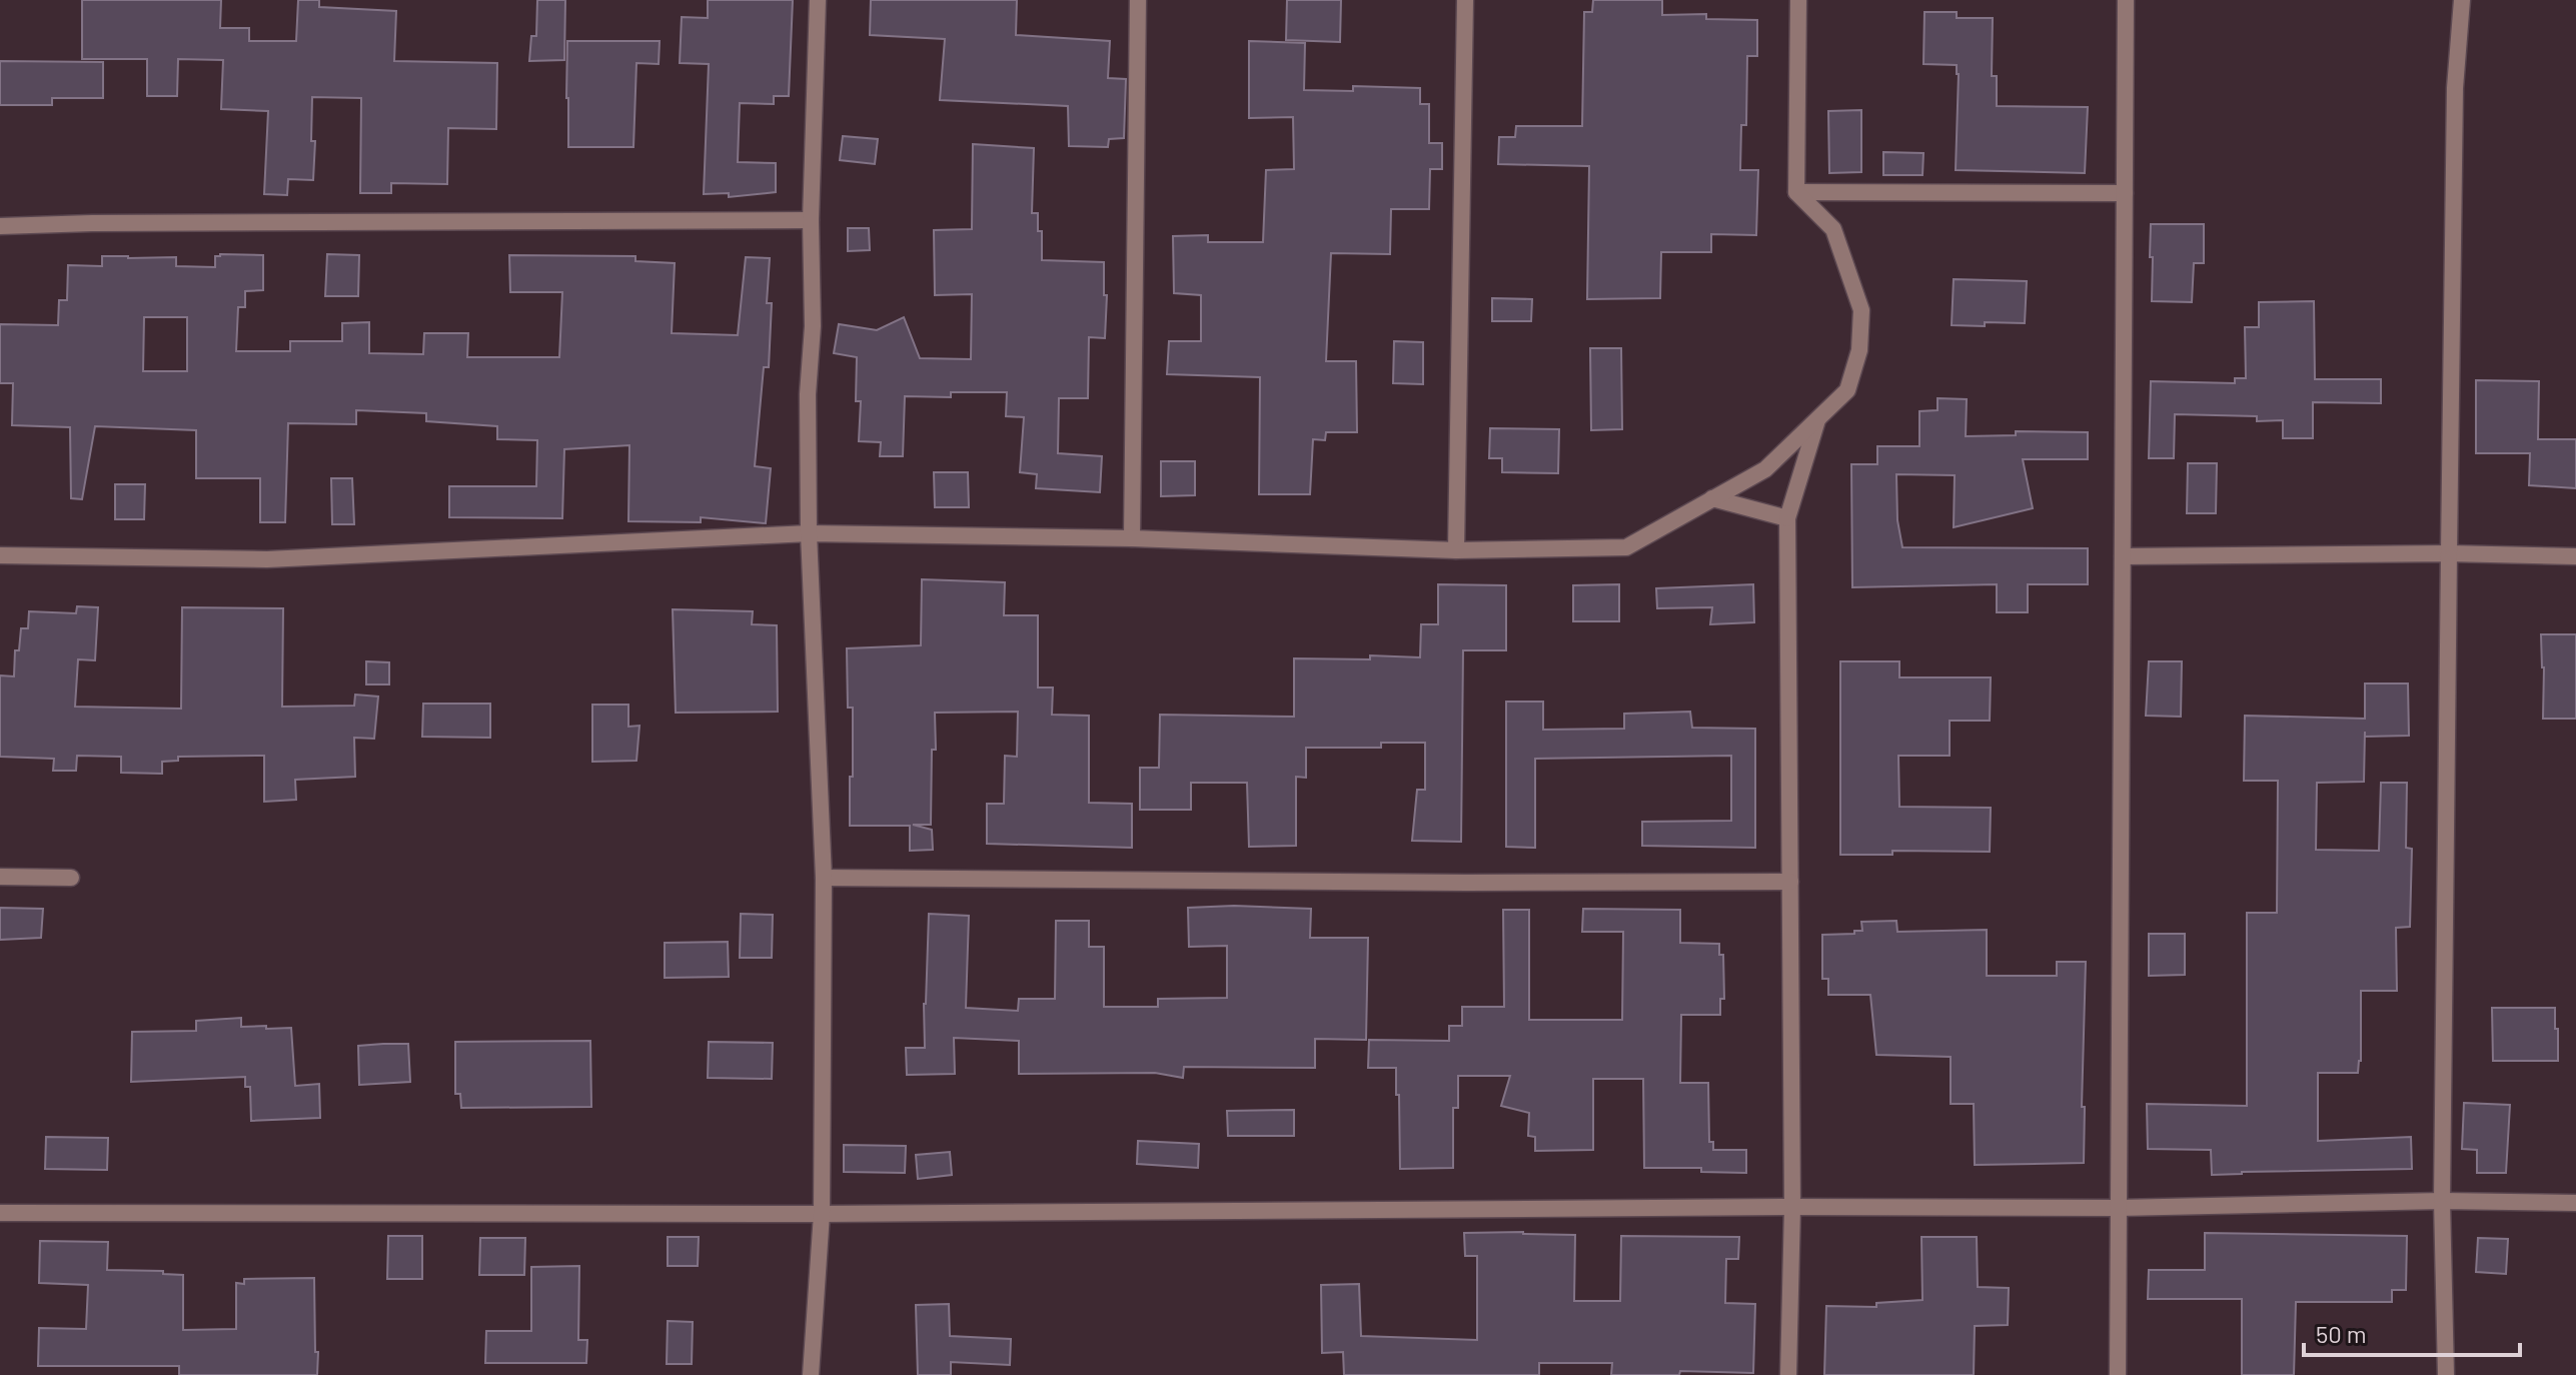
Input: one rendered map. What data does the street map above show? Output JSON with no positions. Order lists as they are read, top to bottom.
{
  "scale_bar": "50 m"
}
